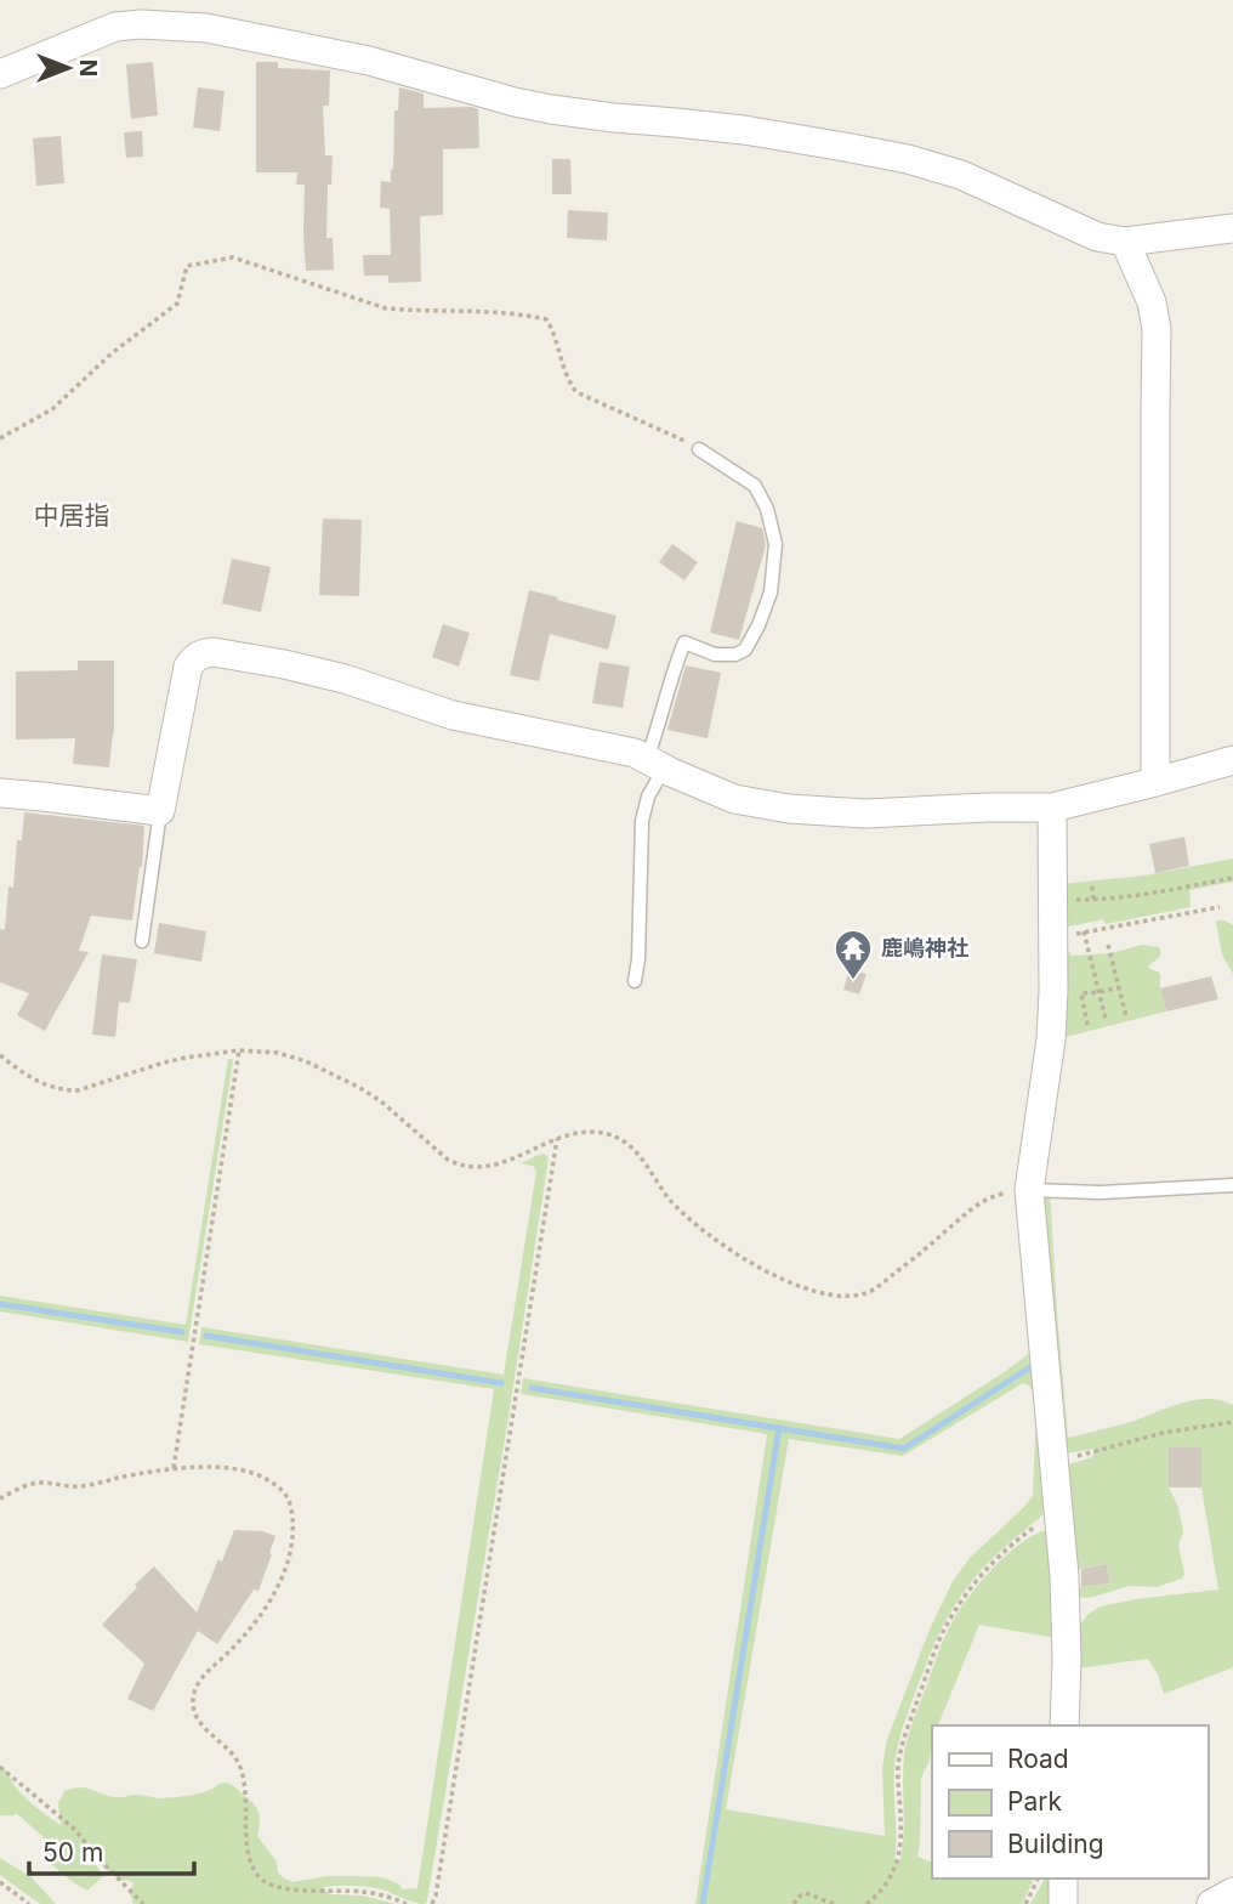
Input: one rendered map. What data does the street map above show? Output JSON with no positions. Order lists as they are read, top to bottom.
{
  "districts": ["中居指"],
  "places": {
    "temple": ["鹿嶋神社"]
  },
  "legend": ["Road", "Park", "Building"],
  "scale_bar": "50 m",
  "north": "right"
}
